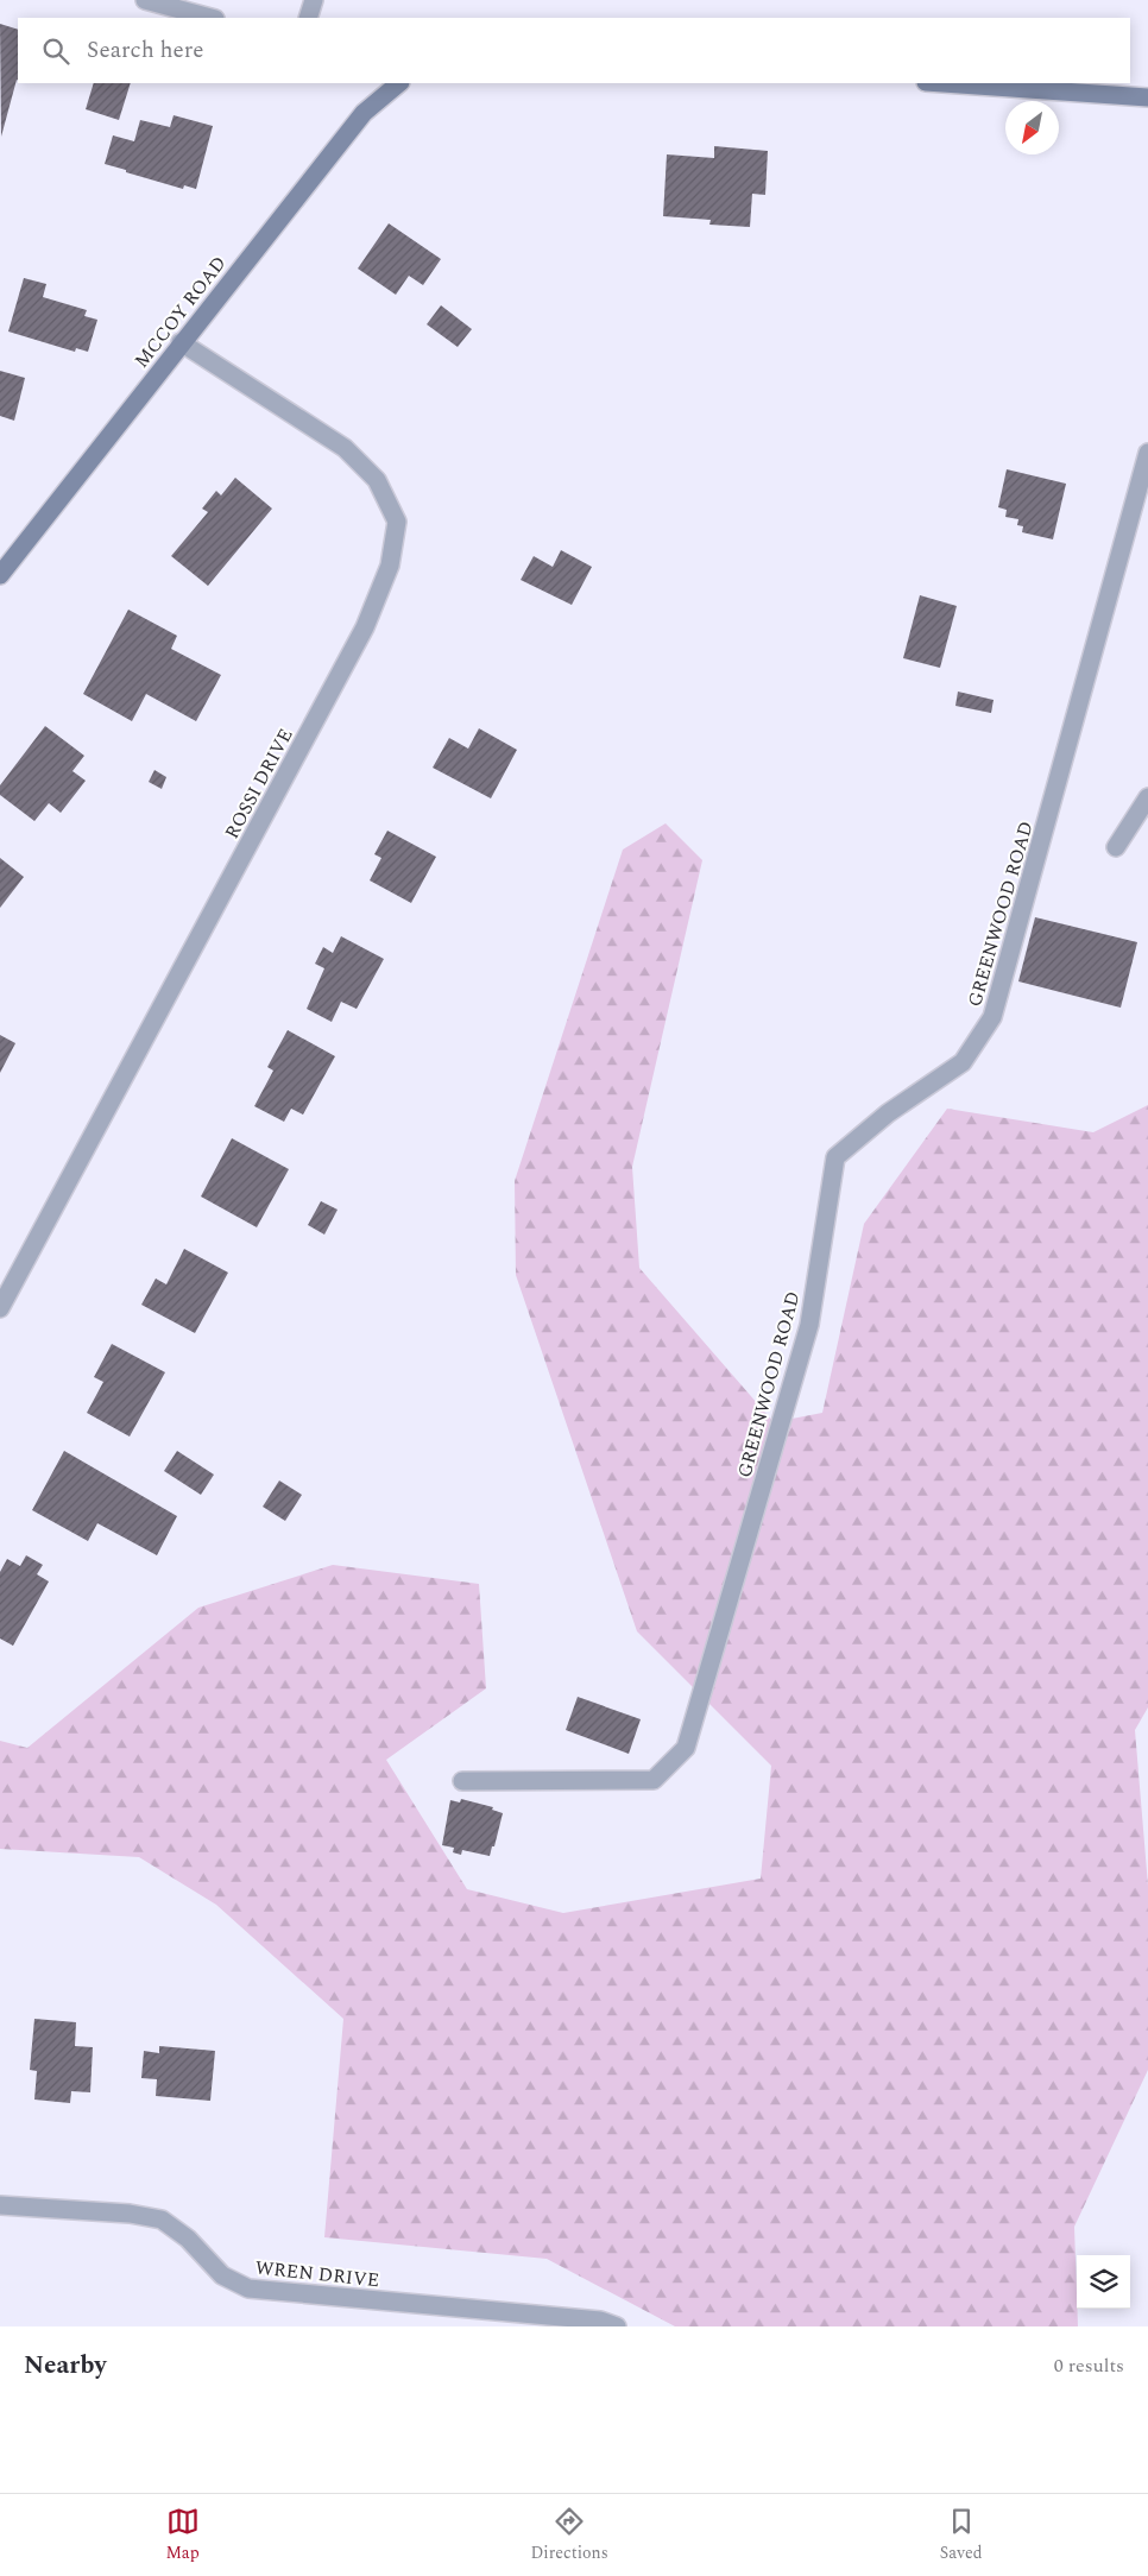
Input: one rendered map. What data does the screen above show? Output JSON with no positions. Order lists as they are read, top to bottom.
{
  "streets": {
    "street": [
      "MCCOY ROAD",
      "ROSSI DRIVE",
      "GREENWOOD ROAD",
      "WREN DRIVE"
    ]
  },
  "crossings": [
    ["MCCOY ROAD", "ROSSI DRIVE"]
  ],
  "north": "bottom left",
  "page": {
    "search": "Search here",
    "heading": ["Nearby", "0 results"],
    "nav": ["Map", "Directions", "Saved"]
  }
}
